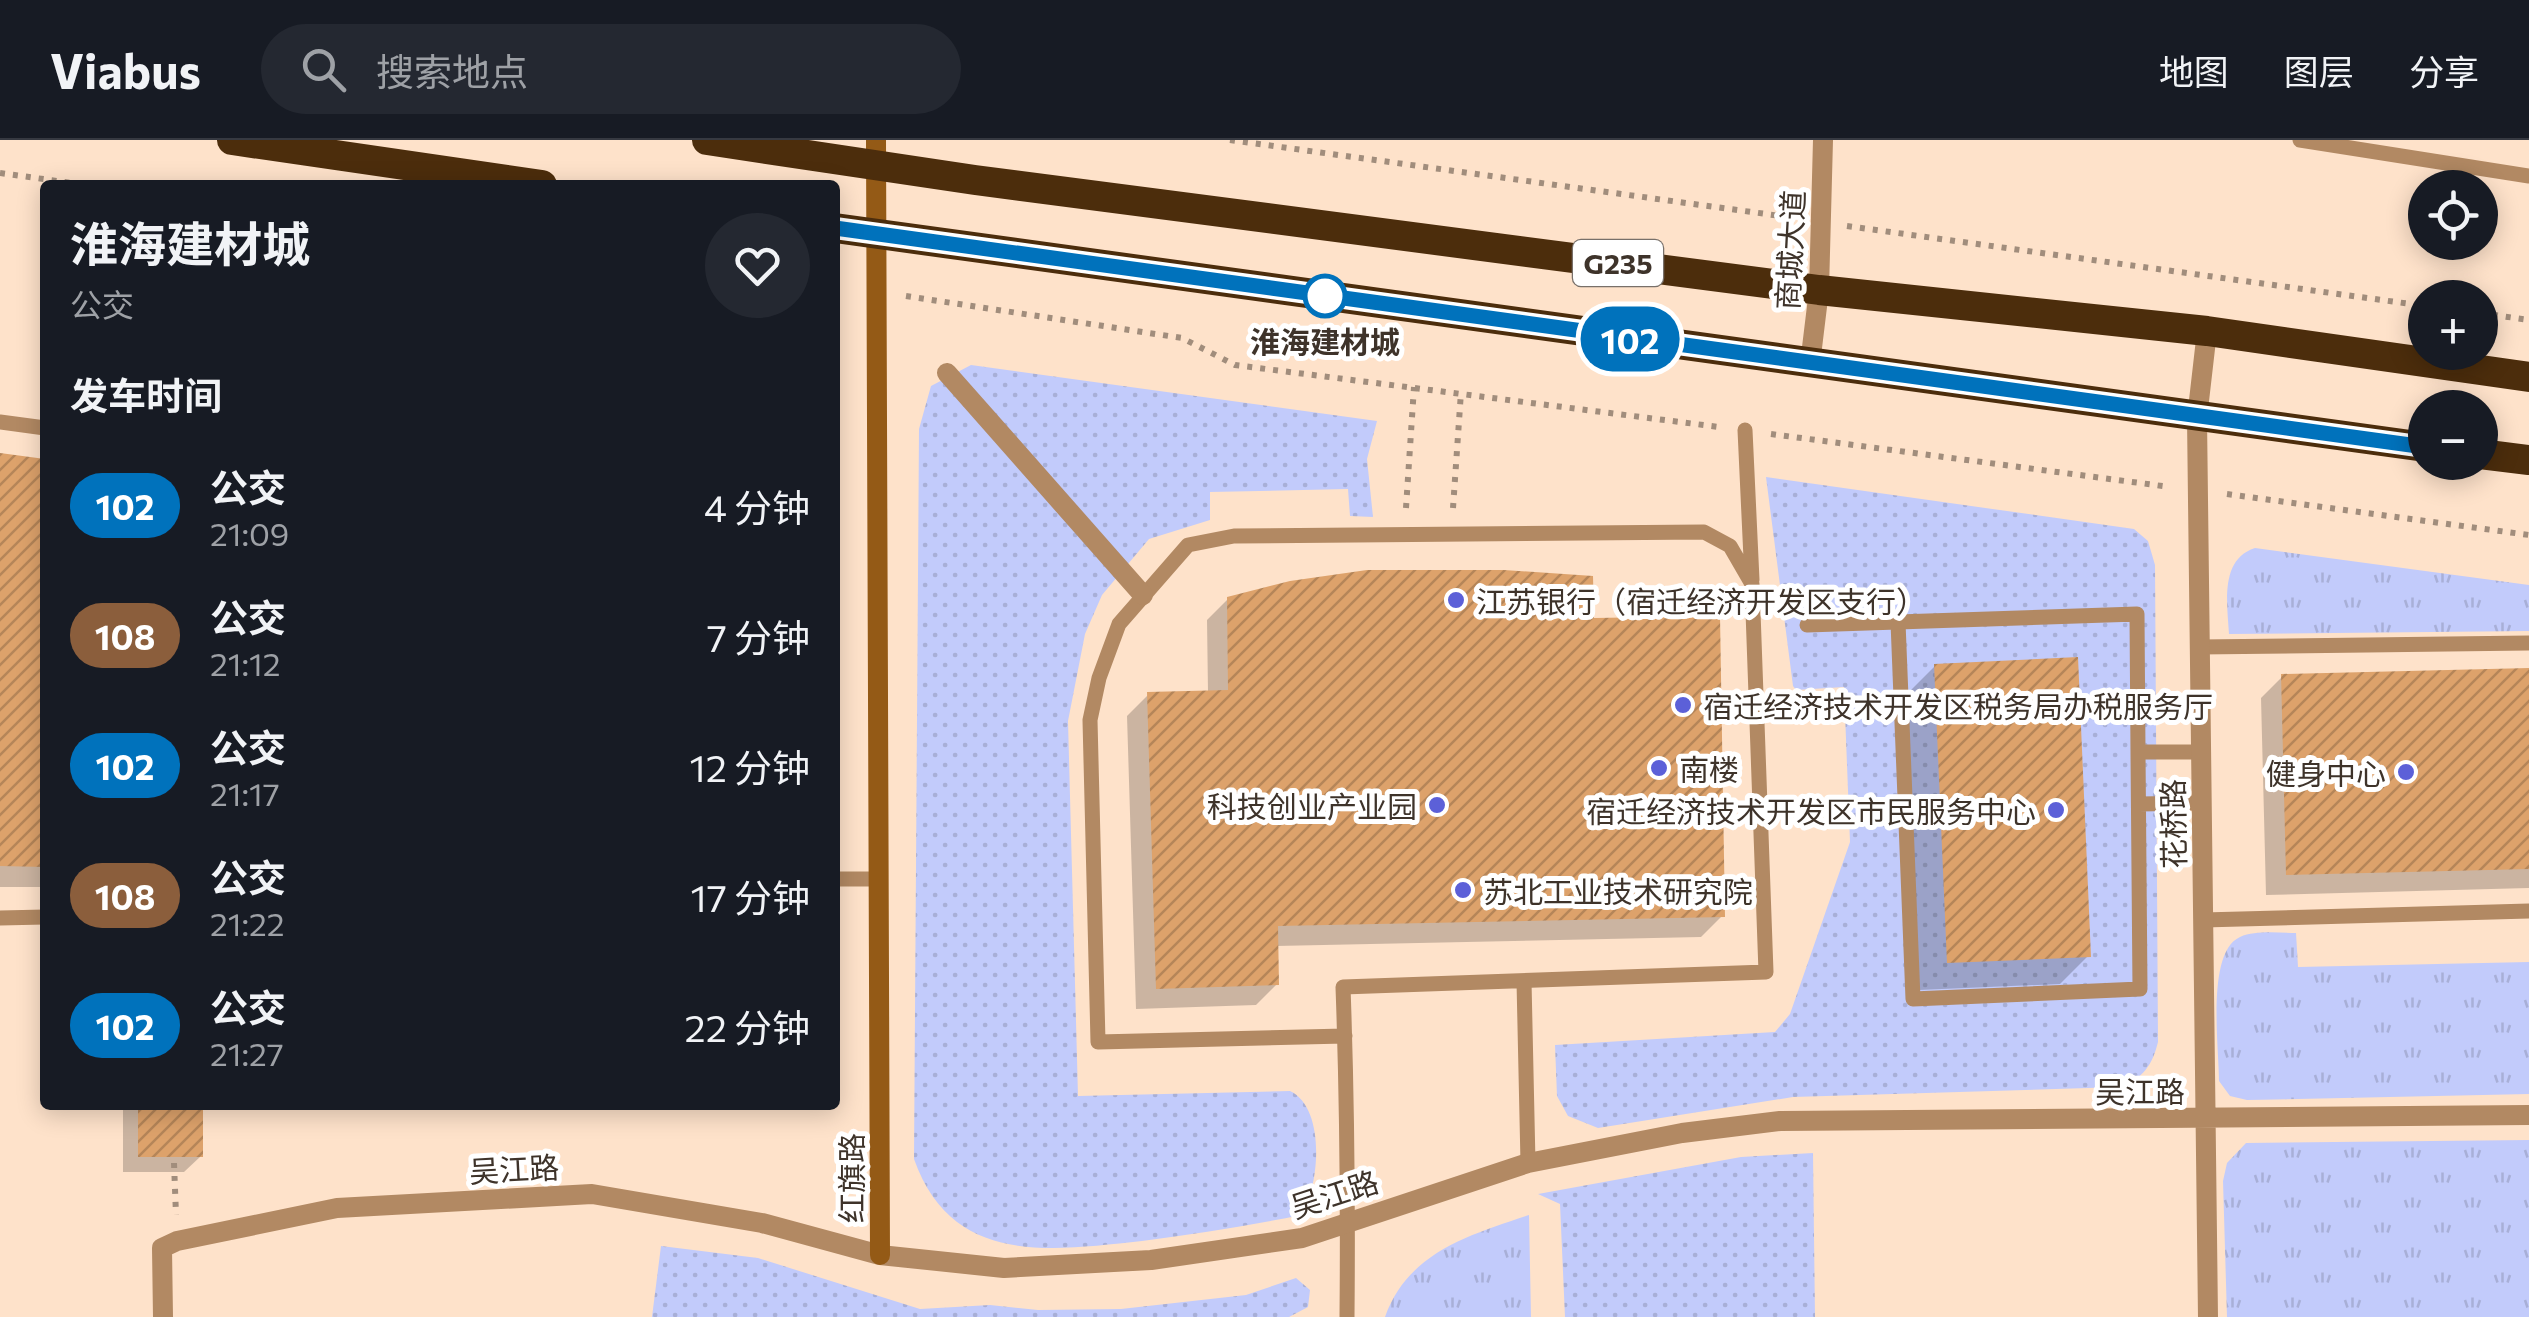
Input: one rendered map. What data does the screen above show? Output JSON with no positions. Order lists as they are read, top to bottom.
{
  "streets": {
    "highway": ["G235"],
    "street": [
      "商城大道",
      "花桥路",
      "吴江路",
      "红旗路"
    ]
  },
  "crossings": [
    ["商城大道", "G235"],
    ["G235", "花桥路"],
    ["G235", "红旗路"],
    ["花桥路", "吴江路"],
    ["吴江路", "红旗路"]
  ],
  "places": [
    "淮海建材城",
    "江苏银行（宿迁经济开发区支行）",
    "宿迁经济技术开发区税务局办税服务厅",
    "南楼",
    "健身中心",
    "科技创业产业园",
    "宿迁经济技术开发区市民服务中心",
    "苏北工业技术研究院"
  ],
  "lines": ["bus line 102"],
  "page": {
    "header": "Viabus",
    "search": "搜索地点",
    "nav": ["地图", "图层", "分享"],
    "on_map": "102",
    "map_buttons": ["+", "−"],
    "heading": [
      ["淮海建材城", "公交"],
      "发车时间"
    ],
    "list": [
      {
        "mark": "102",
        "name": "公交",
        "note": "21:09",
        "value": "4 分钟"
      },
      {
        "mark": "108",
        "name": "公交",
        "note": "21:12",
        "value": "7 分钟"
      },
      {
        "mark": "102",
        "name": "公交",
        "note": "21:17",
        "value": "12 分钟"
      },
      {
        "mark": "108",
        "name": "公交",
        "note": "21:22",
        "value": "17 分钟"
      },
      {
        "mark": "102",
        "name": "公交",
        "note": "21:27",
        "value": "22 分钟"
      }
    ]
  }
}
